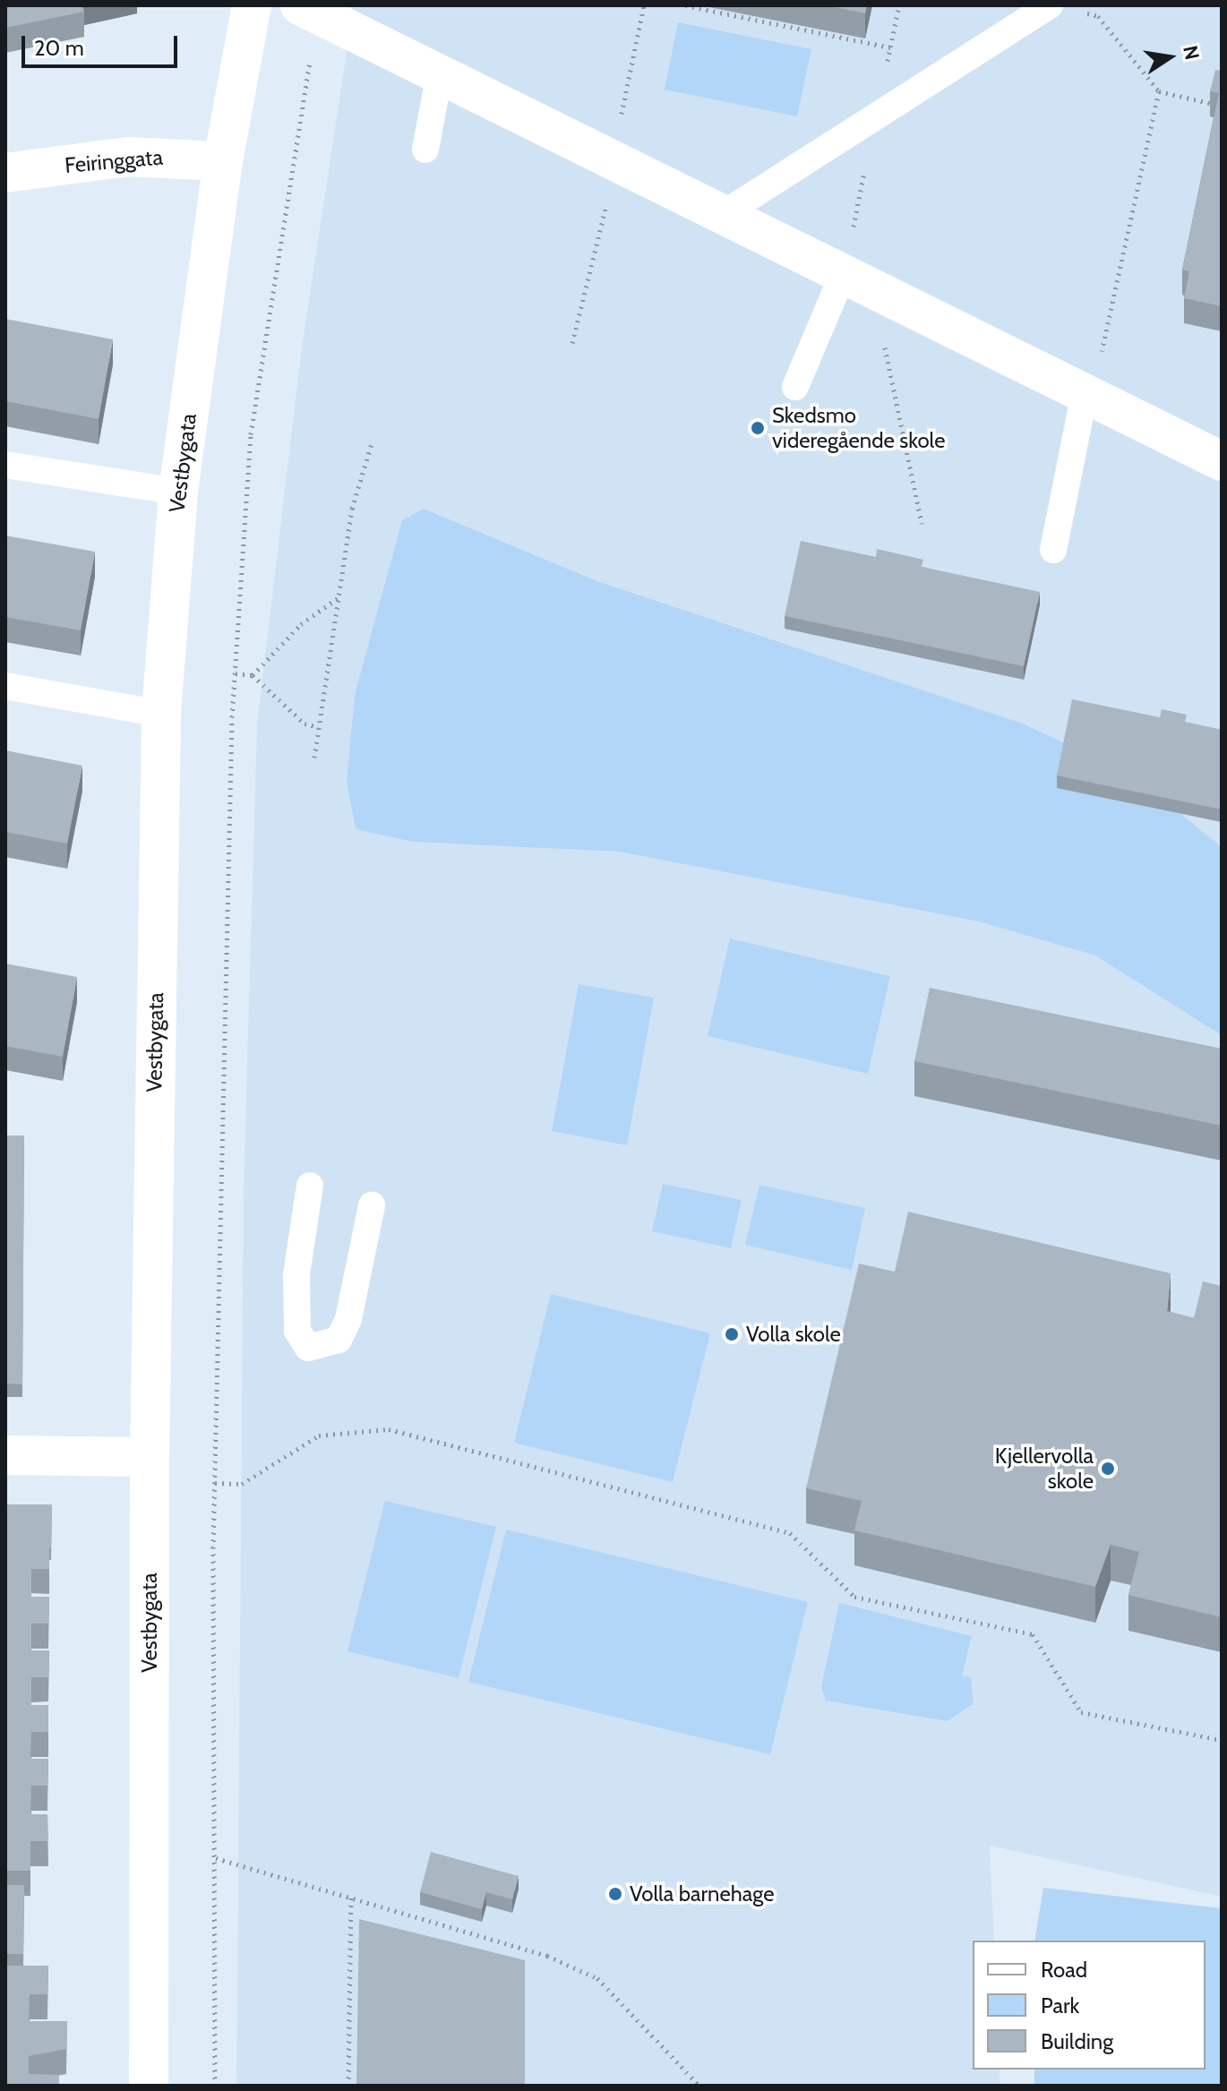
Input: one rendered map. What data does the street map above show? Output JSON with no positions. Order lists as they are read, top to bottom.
{
  "streets": {
    "street": ["Feiringgata", "Vestbygata"]
  },
  "crossings": [
    ["Feiringgata", "Vestbygata"]
  ],
  "places": [
    "Skedsmo videregående skole",
    "Volla skole",
    "Kjellervolla skole",
    "Volla barnehage"
  ],
  "legend": ["Road", "Park", "Building"],
  "scale_bar": "20 m",
  "north": "right"
}
